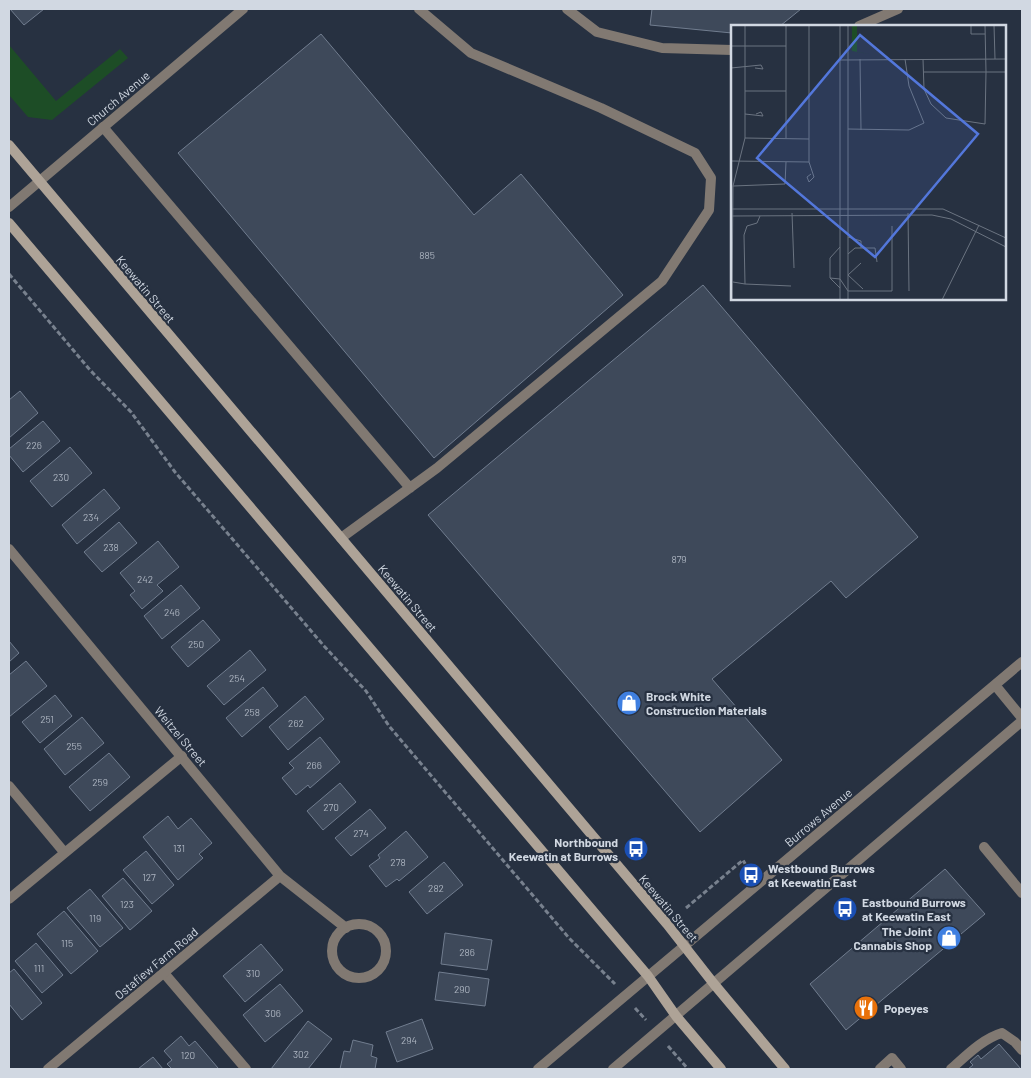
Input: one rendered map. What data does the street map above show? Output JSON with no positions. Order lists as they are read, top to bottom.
{
  "streets": {
    "main road": ["Keewatin Street"],
    "street": [
      "Church Avenue",
      "Weitzel Street",
      "Burrows Avenue",
      "Ostafiew Farm Road"
    ]
  },
  "crossings": [
    ["Church Avenue", "Keewatin Street"],
    ["Keewatin Street", "Burrows Avenue"],
    ["Weitzel Street", "Ostafiew Farm Road"]
  ],
  "places": {
    "shop": ["Brock White Construction Materials", "The Joint Cannabis Shop"],
    "bus stop": ["Northbound Keewatin at Burrows", "Westbound Burrows at Keewatin East", "Eastbound Burrows at Keewatin East"],
    "restaurant": ["Popeyes"]
  },
  "house_numbers": [
    "885",
    "226",
    "230",
    "234",
    "238",
    "879",
    "242",
    "246",
    "250",
    "254",
    "258",
    "251",
    "262",
    "255",
    "266",
    "259",
    "270",
    "274",
    "131",
    "278",
    "127",
    "282",
    "123",
    "119",
    "115",
    "286",
    "111",
    "310",
    "290",
    "306",
    "294",
    "302",
    "120"
  ]
}
